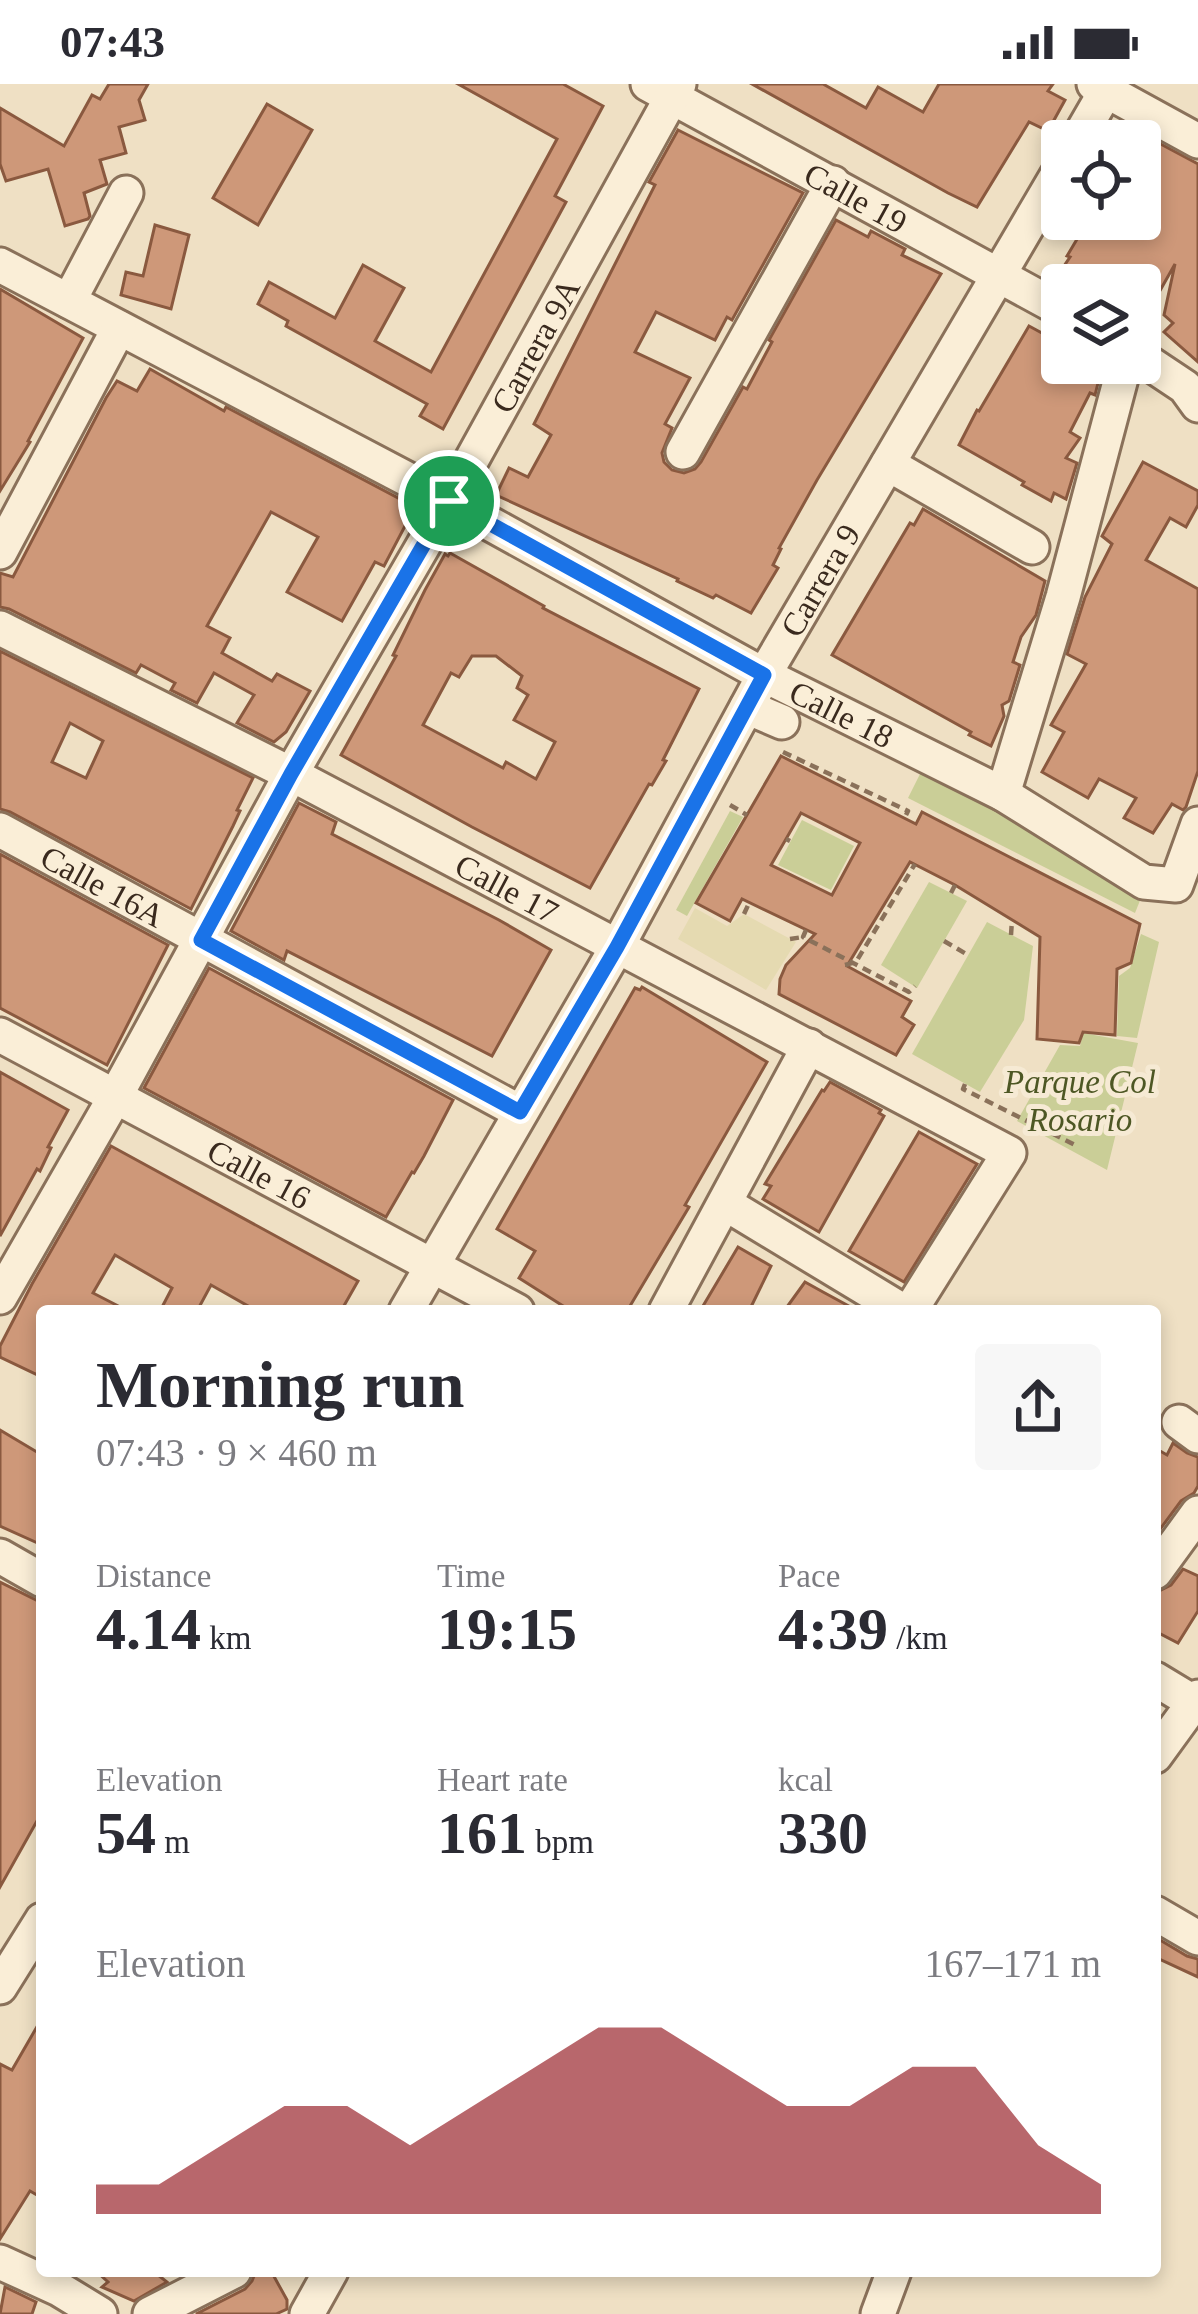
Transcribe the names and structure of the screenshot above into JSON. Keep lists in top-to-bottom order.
{
  "streets": {
    "street": [
      "Calle 19",
      "Carrera 9A",
      "Carrera 9",
      "Calle 18",
      "Calle 16A",
      "Calle 17",
      "Calle 16"
    ]
  },
  "crossings": [
    ["Calle 19", "Carrera 9A"],
    ["Calle 19", "Carrera 9"],
    ["Carrera 9A", "Calle 18"],
    ["Carrera 9A", "Calle 16A"],
    ["Carrera 9A", "Calle 17"],
    ["Carrera 9A", "Calle 16"],
    ["Carrera 9", "Calle 18"],
    ["Carrera 9", "Calle 16A"],
    ["Carrera 9", "Calle 17"],
    ["Carrera 9", "Calle 16"]
  ],
  "parks": ["Parque Col Rosario"],
  "page": {
    "status": "07:43",
    "heading": ["Morning run", "07:43 · 9 × 460 m"],
    "stats": [
      ["Distance", "4.14 km"],
      ["Time", "19:15"],
      ["Pace", "4:39 /km"],
      ["Elevation", "54 m"],
      ["Heart rate", "161 bpm"],
      ["kcal", "330"]
    ],
    "chart": ["Elevation", "167–171 m"]
  }
}
